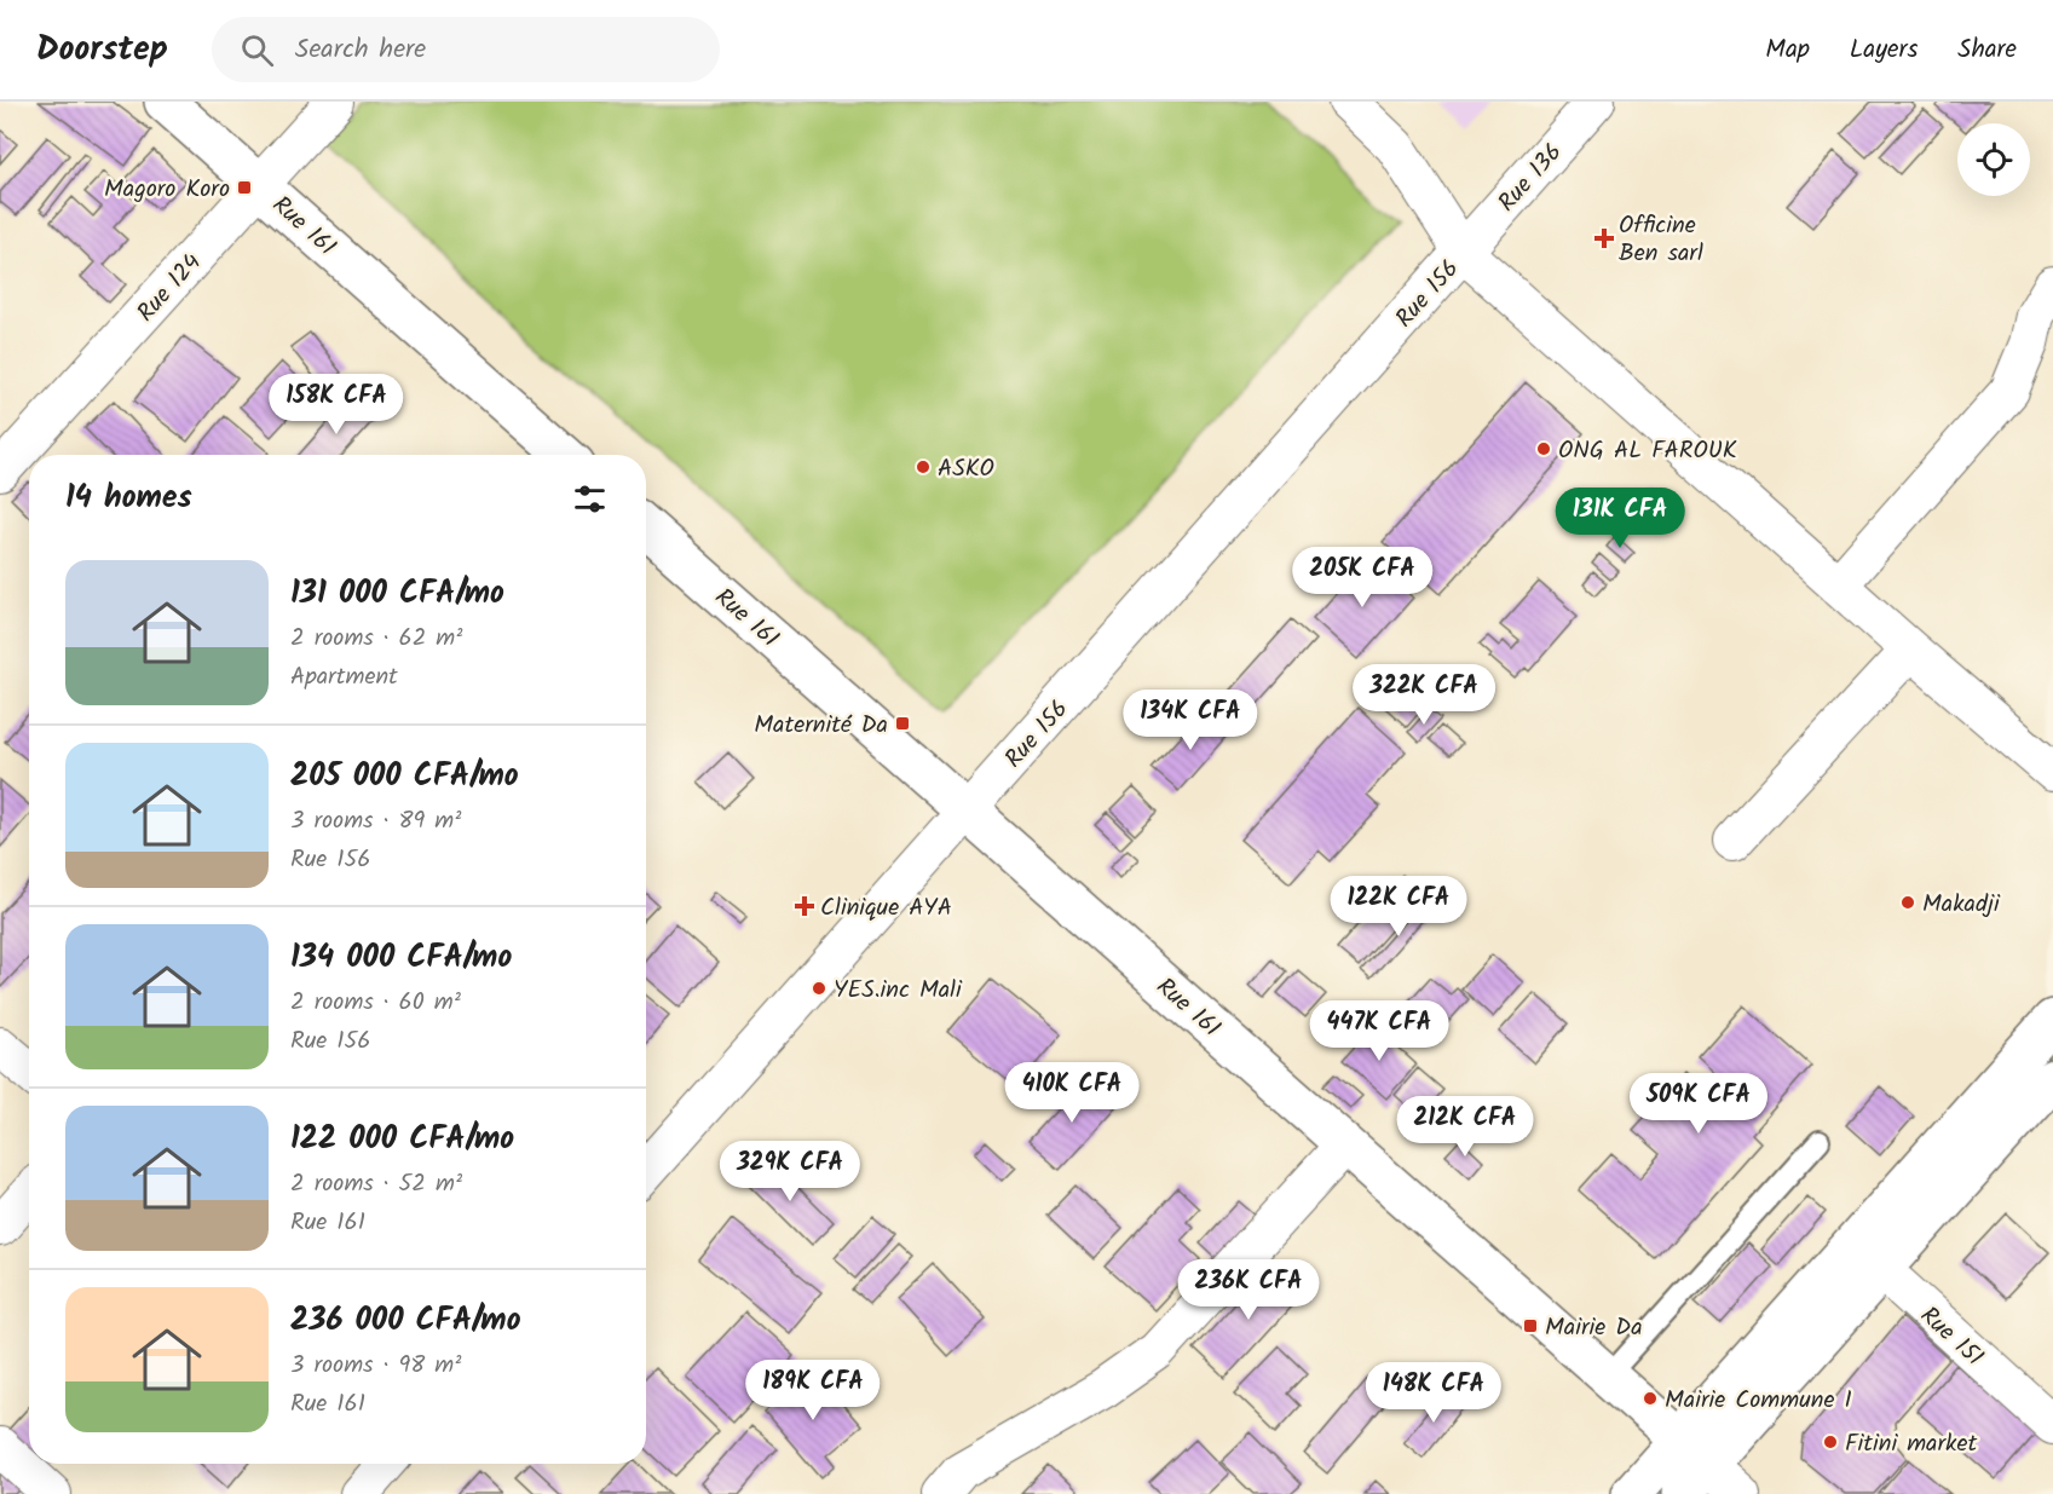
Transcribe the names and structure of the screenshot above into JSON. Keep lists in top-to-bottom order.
{
  "streets": {
    "street": [
      "Rue 136",
      "Rue 161",
      "Rue 124",
      "Rue 156",
      "Rue 151"
    ]
  },
  "crossings": [
    ["Rue 136", "Rue 156"],
    ["Rue 161", "Rue 124"],
    ["Rue 161", "Rue 156"]
  ],
  "places": {
    "transit": ["Magoro Koro", "Maternité Da", "Mairie Da"],
    "health": ["Officine Ben sarl", "Clinique AYA"],
    "other": [
      "ONG AL FAROUK",
      "ASKO",
      "Makadji",
      "YES.inc Mali",
      "Mairie Commune I",
      "Fitini market"
    ]
  },
  "page": {
    "header": "Doorstep",
    "search": "Search here",
    "nav": ["Map", "Layers", "Share"],
    "price": [
      "158K CFA",
      "131K CFA",
      "205K CFA",
      "322K CFA",
      "134K CFA",
      "122K CFA",
      "447K CFA",
      "410K CFA",
      "509K CFA",
      "212K CFA",
      "329K CFA",
      "236K CFA",
      "189K CFA",
      "148K CFA"
    ],
    "heading": "14 homes",
    "list": [
      {
        "name": "131 000 CFA/mo",
        "note": "2 rooms · 62 m² · Apartment"
      },
      {
        "name": "205 000 CFA/mo",
        "note": "3 rooms · 89 m² · Rue 156"
      },
      {
        "name": "134 000 CFA/mo",
        "note": "2 rooms · 60 m² · Rue 156"
      },
      {
        "name": "122 000 CFA/mo",
        "note": "2 rooms · 52 m² · Rue 161"
      },
      {
        "name": "236 000 CFA/mo",
        "note": "3 rooms · 98 m² · Rue 161"
      }
    ]
  }
}
